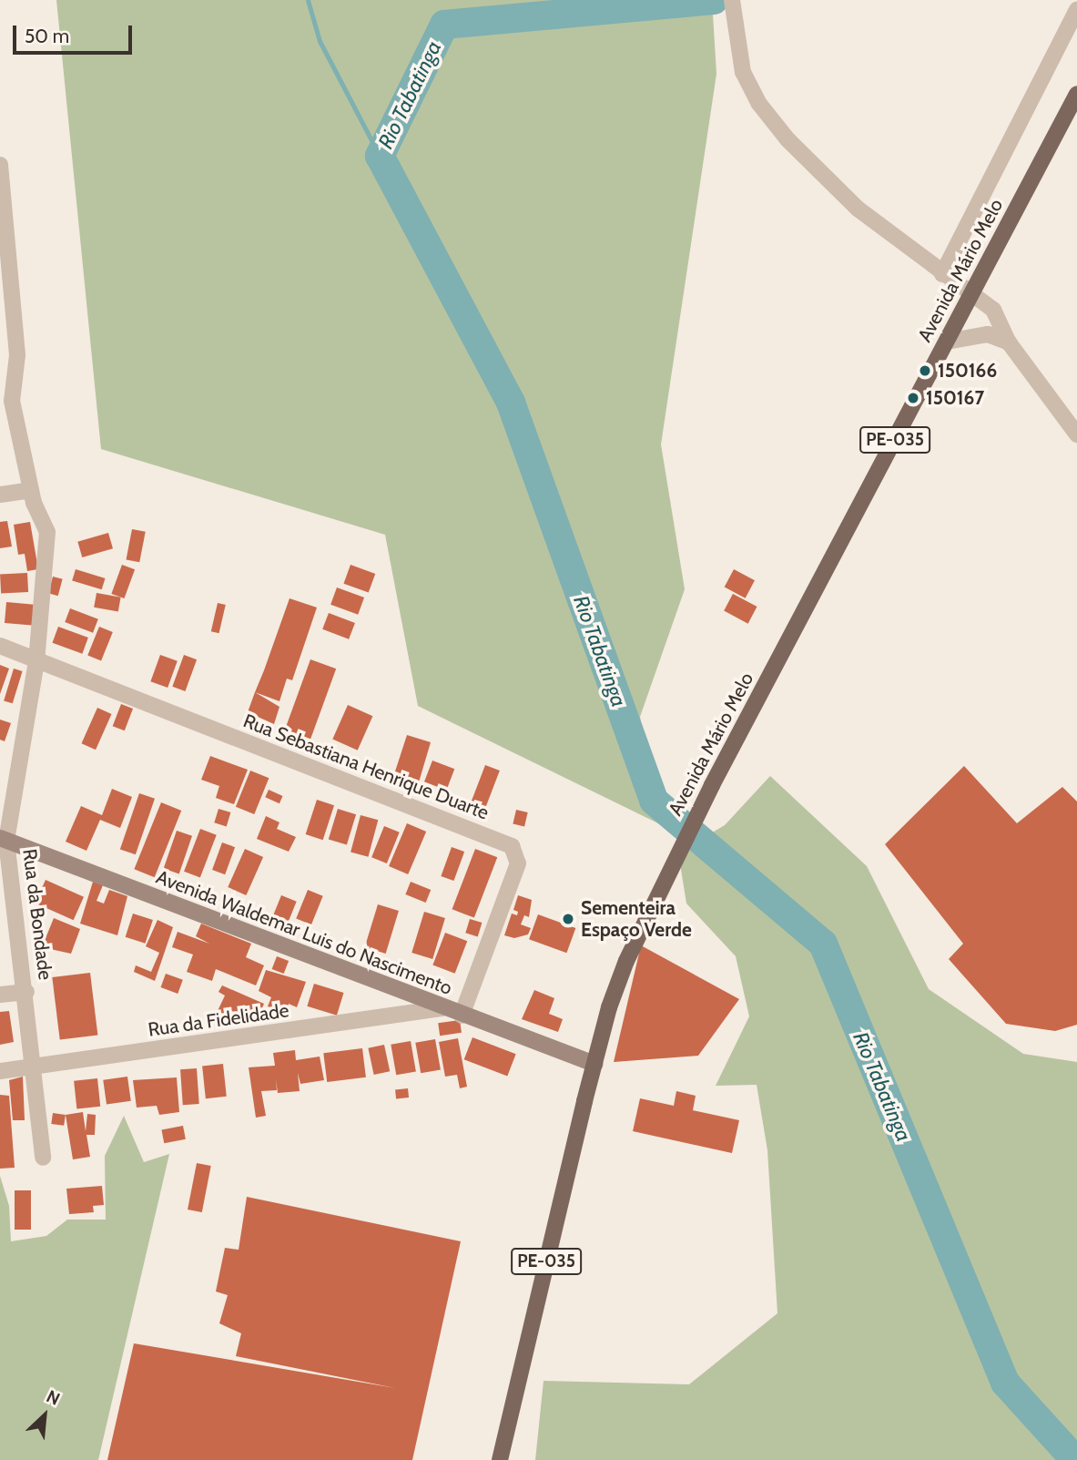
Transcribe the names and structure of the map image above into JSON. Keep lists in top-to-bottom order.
{
  "streets": {
    "main road": ["Avenida Mário Melo", "PE-035", "Avenida Waldemar Luis do Nascimento"],
    "street": ["Rua Sebastiana Henrique Duarte", "Rua da Bondade", "Rua da Fidelidade"]
  },
  "crossings": [
    ["Avenida Mário Melo", "Avenida Waldemar Luis do Nascimento"],
    ["Rua Sebastiana Henrique Duarte", "Rua da Bondade"],
    ["Rua Sebastiana Henrique Duarte", "Avenida Waldemar Luis do Nascimento"],
    ["Rua da Bondade", "Avenida Waldemar Luis do Nascimento"],
    ["Rua da Bondade", "Rua da Fidelidade"],
    ["Avenida Waldemar Luis do Nascimento", "Rua da Fidelidade"]
  ],
  "water": ["Rio Tabatinga"],
  "places": ["150166", "150167", "Sementeira Espaço Verde"],
  "scale_bar": "50 m",
  "north": "top right"
}
